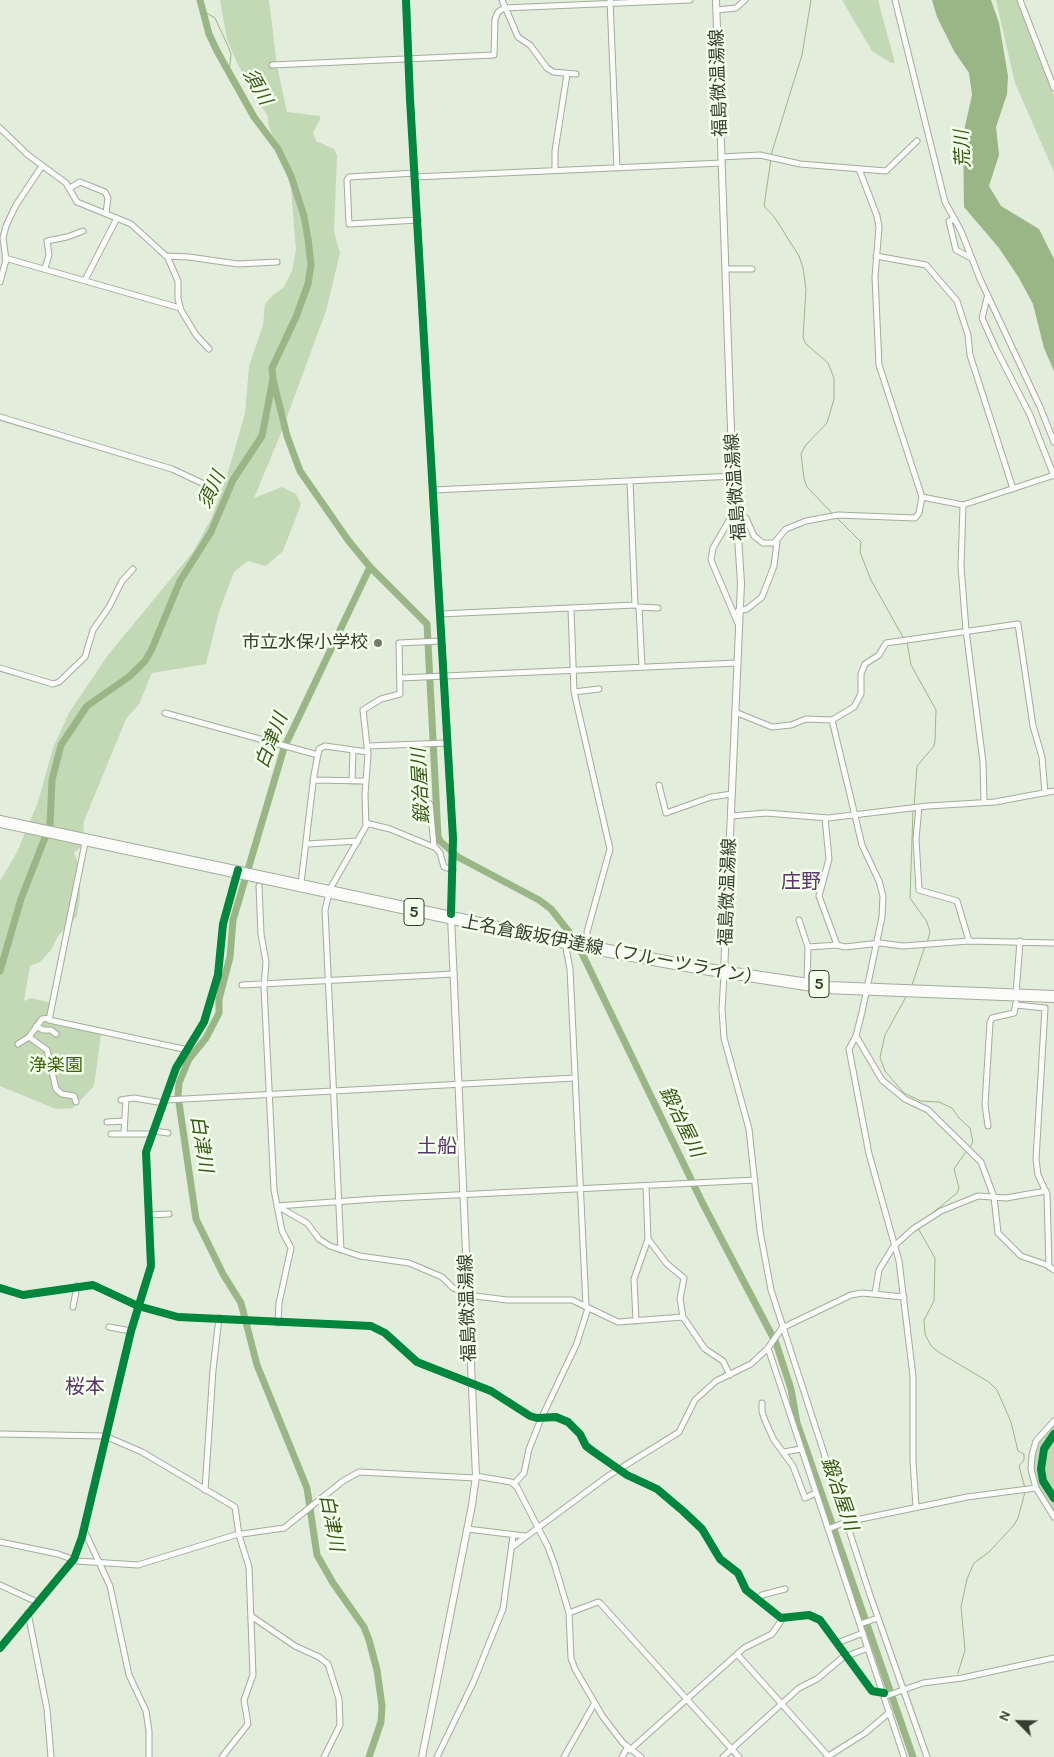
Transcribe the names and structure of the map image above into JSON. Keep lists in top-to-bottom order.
{
  "streets": {
    "main road": ["福島微温湯線", "5", "上名倉飯坂伊達線（フルーツライン）"]
  },
  "crossings": [
    ["福島微温湯線", "上名倉飯坂伊達線（フルーツライン）"]
  ],
  "districts": ["庄野", "土船", "桜本"],
  "water": [
    "須川",
    "荒川",
    "白津川",
    "鍛冶屋川"
  ],
  "parks": ["浄楽園"],
  "places": ["市立水保小学校"],
  "north": "top left"
}
